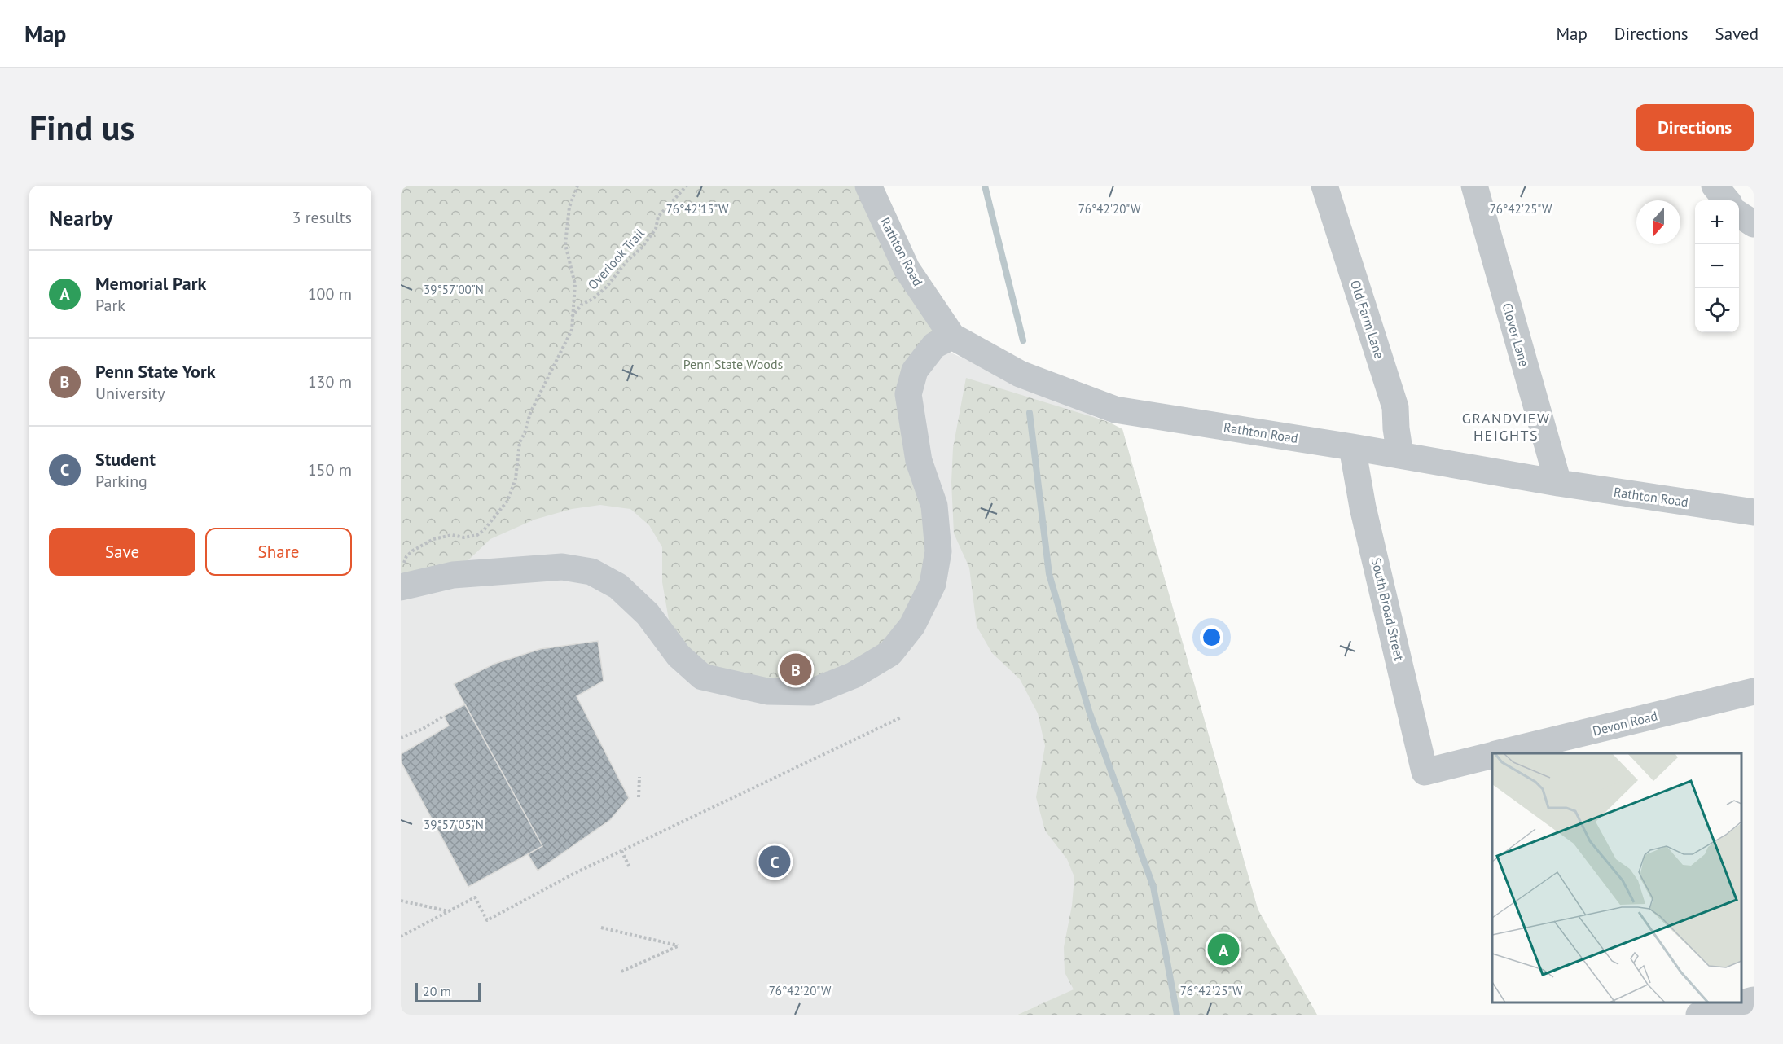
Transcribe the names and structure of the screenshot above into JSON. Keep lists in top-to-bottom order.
{
  "streets": {
    "street": [
      "Rathton Road",
      "Old Farm Lane",
      "Clover Lane",
      "South Broad Street",
      "Devon Road"
    ],
    "path": ["Overlook Trail"]
  },
  "crossings": [
    ["Rathton Road", "Old Farm Lane"],
    ["Rathton Road", "Clover Lane"],
    ["Rathton Road", "South Broad Street"],
    ["South Broad Street", "Devon Road"]
  ],
  "districts": ["GRANDVIEW HEIGHTS"],
  "parks": ["Penn State Woods"],
  "scale_bar": "20 m",
  "north": "bottom",
  "page": {
    "header": "Map",
    "nav": ["Map", "Directions", "Saved"],
    "buttons": [
      "Directions",
      ["Save", "Share"]
    ],
    "title": "Find us",
    "heading": ["Nearby", "3 results"],
    "map_buttons": ["+", "−"],
    "list": [
      {
        "mark": "A",
        "name": "Memorial Park",
        "note": "Park",
        "value": "100 m"
      },
      {
        "mark": "B",
        "name": "Penn State York",
        "note": "University",
        "value": "130 m"
      },
      {
        "mark": "C",
        "name": "Student",
        "note": "Parking",
        "value": "150 m"
      }
    ],
    "pins": ["B", "C", "A"],
    "scale": "20 m"
  },
  "coordinates": [
    "76°42'15\"W",
    "76°42'25\"W",
    "76°42'20\"W",
    "39°57'00\"N",
    "39°57'05\"N"
  ]
}
